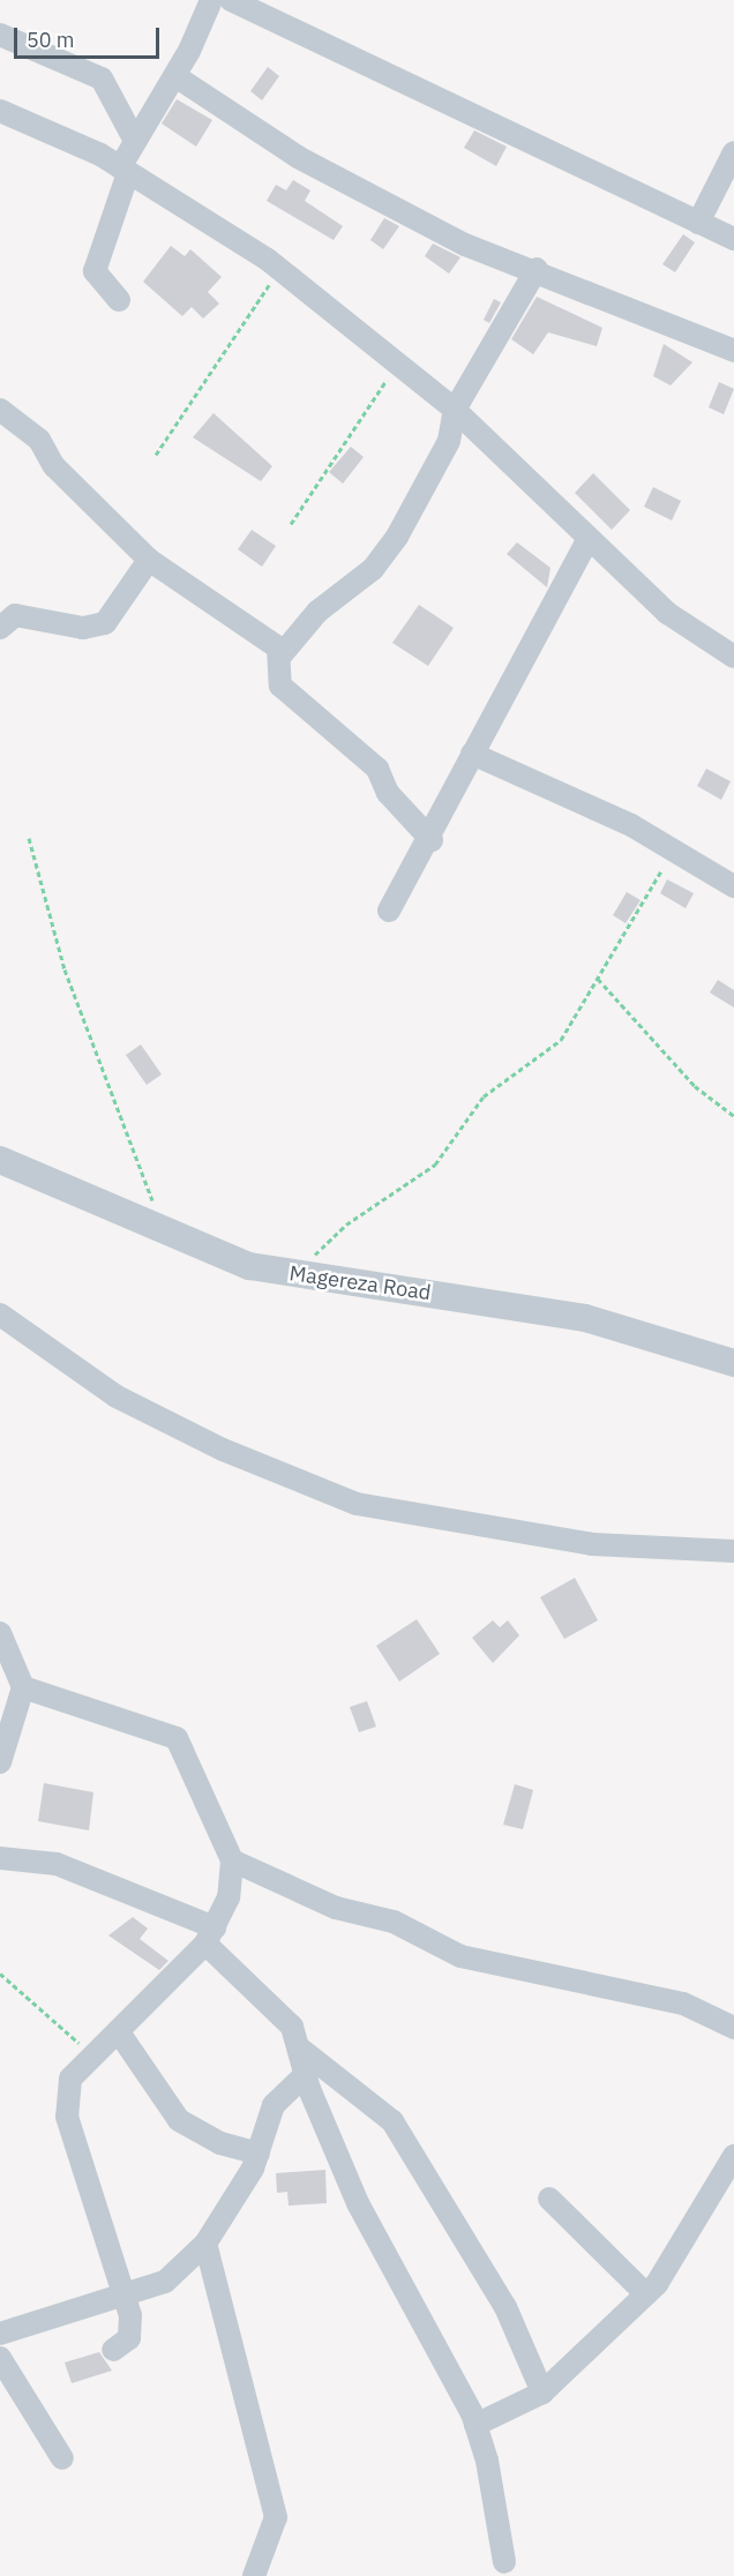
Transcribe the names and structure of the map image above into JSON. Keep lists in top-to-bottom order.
{
  "streets": {
    "street": ["Magereza Road"]
  },
  "scale_bar": "50 m"
}
